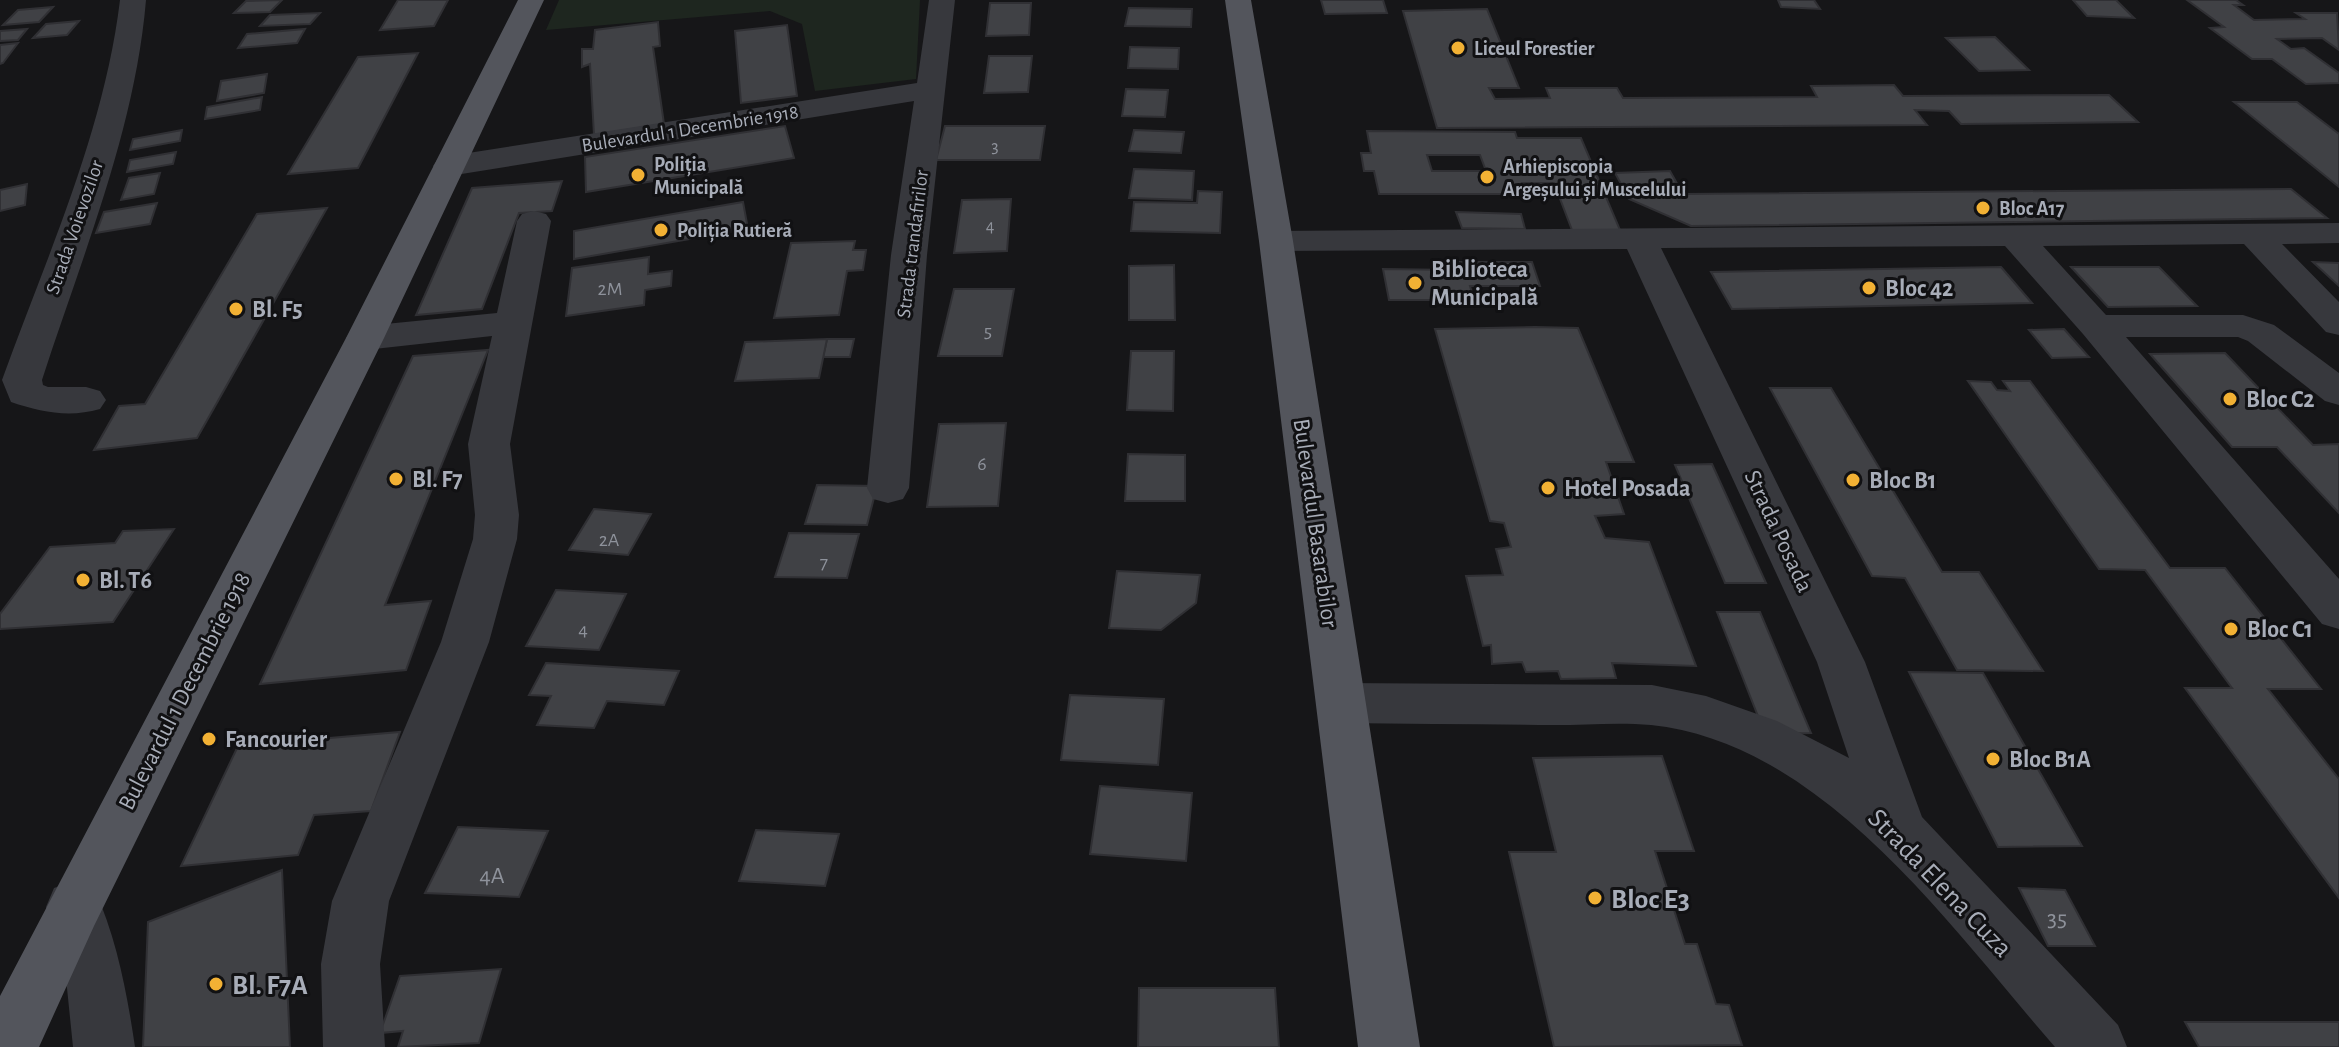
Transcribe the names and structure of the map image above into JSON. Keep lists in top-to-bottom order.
{
  "streets": {
    "main road": ["Bulevardul 1 Decembrie 1918", "Bulevardul Basarabilor"],
    "street": [
      "Strada Voievozilor",
      "Strada trandafirilor",
      "Strada Posada",
      "Strada Elena Cuza"
    ]
  },
  "crossings": [
    ["Bulevardul 1 Decembrie 1918", "Strada trandafirilor"],
    ["Bulevardul Basarabilor", "Strada Elena Cuza"],
    ["Strada Posada", "Strada Elena Cuza"]
  ],
  "places": [
    "Liceul Forestier",
    "Poliția Municipală",
    "Arhiepiscopia Argeșului și Muscelului",
    "Bloc A17",
    "Poliția Rutieră",
    "Biblioteca Municipală",
    "Bloc 42",
    "Bl. F5",
    "Bloc C2",
    "Bl. F7",
    "Bloc B1",
    "Hotel Posada",
    "Bl. T6",
    "Bloc C1",
    "Fancourier",
    "Bloc B1A",
    "Bloc E3",
    "Bl. F7A"
  ],
  "house_numbers": [
    "3",
    "4",
    "2M",
    "5",
    "6",
    "2A",
    "7",
    "4",
    "4A",
    "35"
  ]
}
